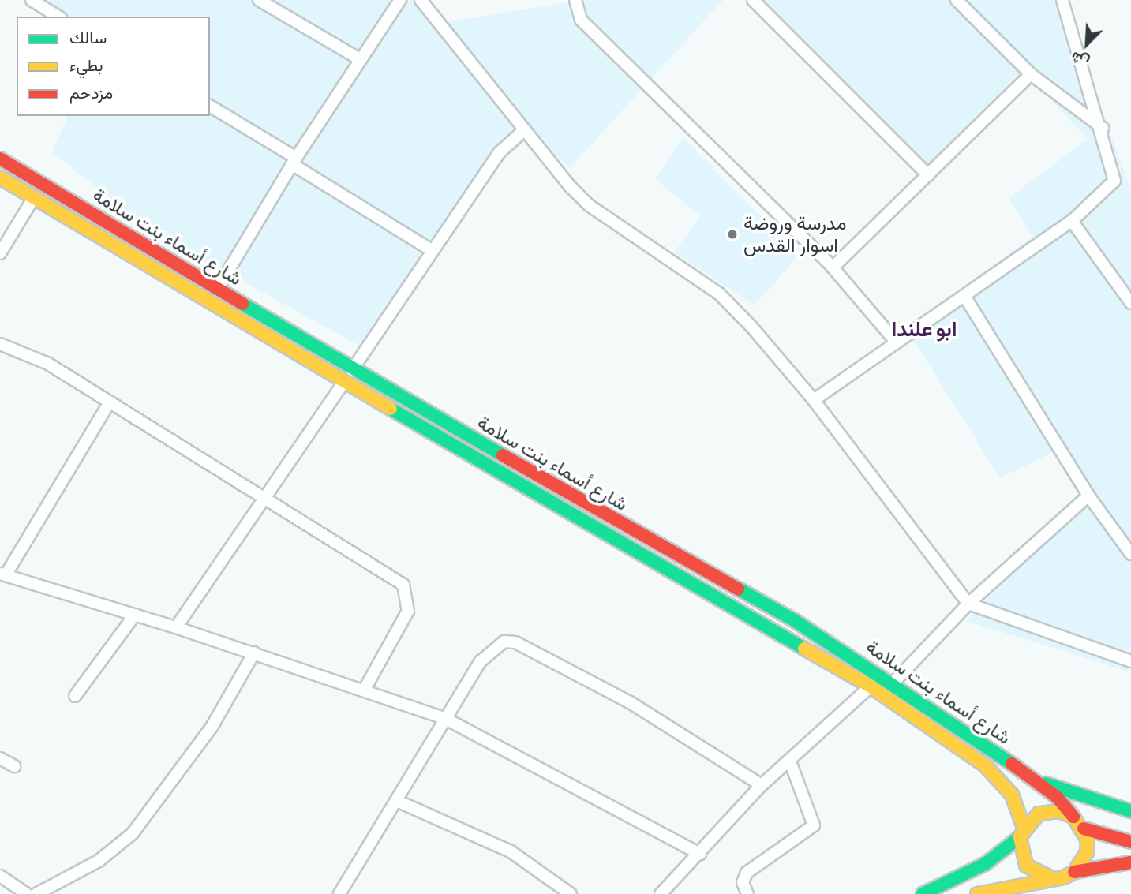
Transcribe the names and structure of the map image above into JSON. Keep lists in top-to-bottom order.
{
  "streets": {
    "main road": ["شارع أسماء بنت سلامة"]
  },
  "districts": ["ابو علندا"],
  "places": ["مدرسة وروضة اسوار القدس"],
  "legend": ["سالك", "بطيء", "مزدحم"],
  "north": "bottom left"
}
